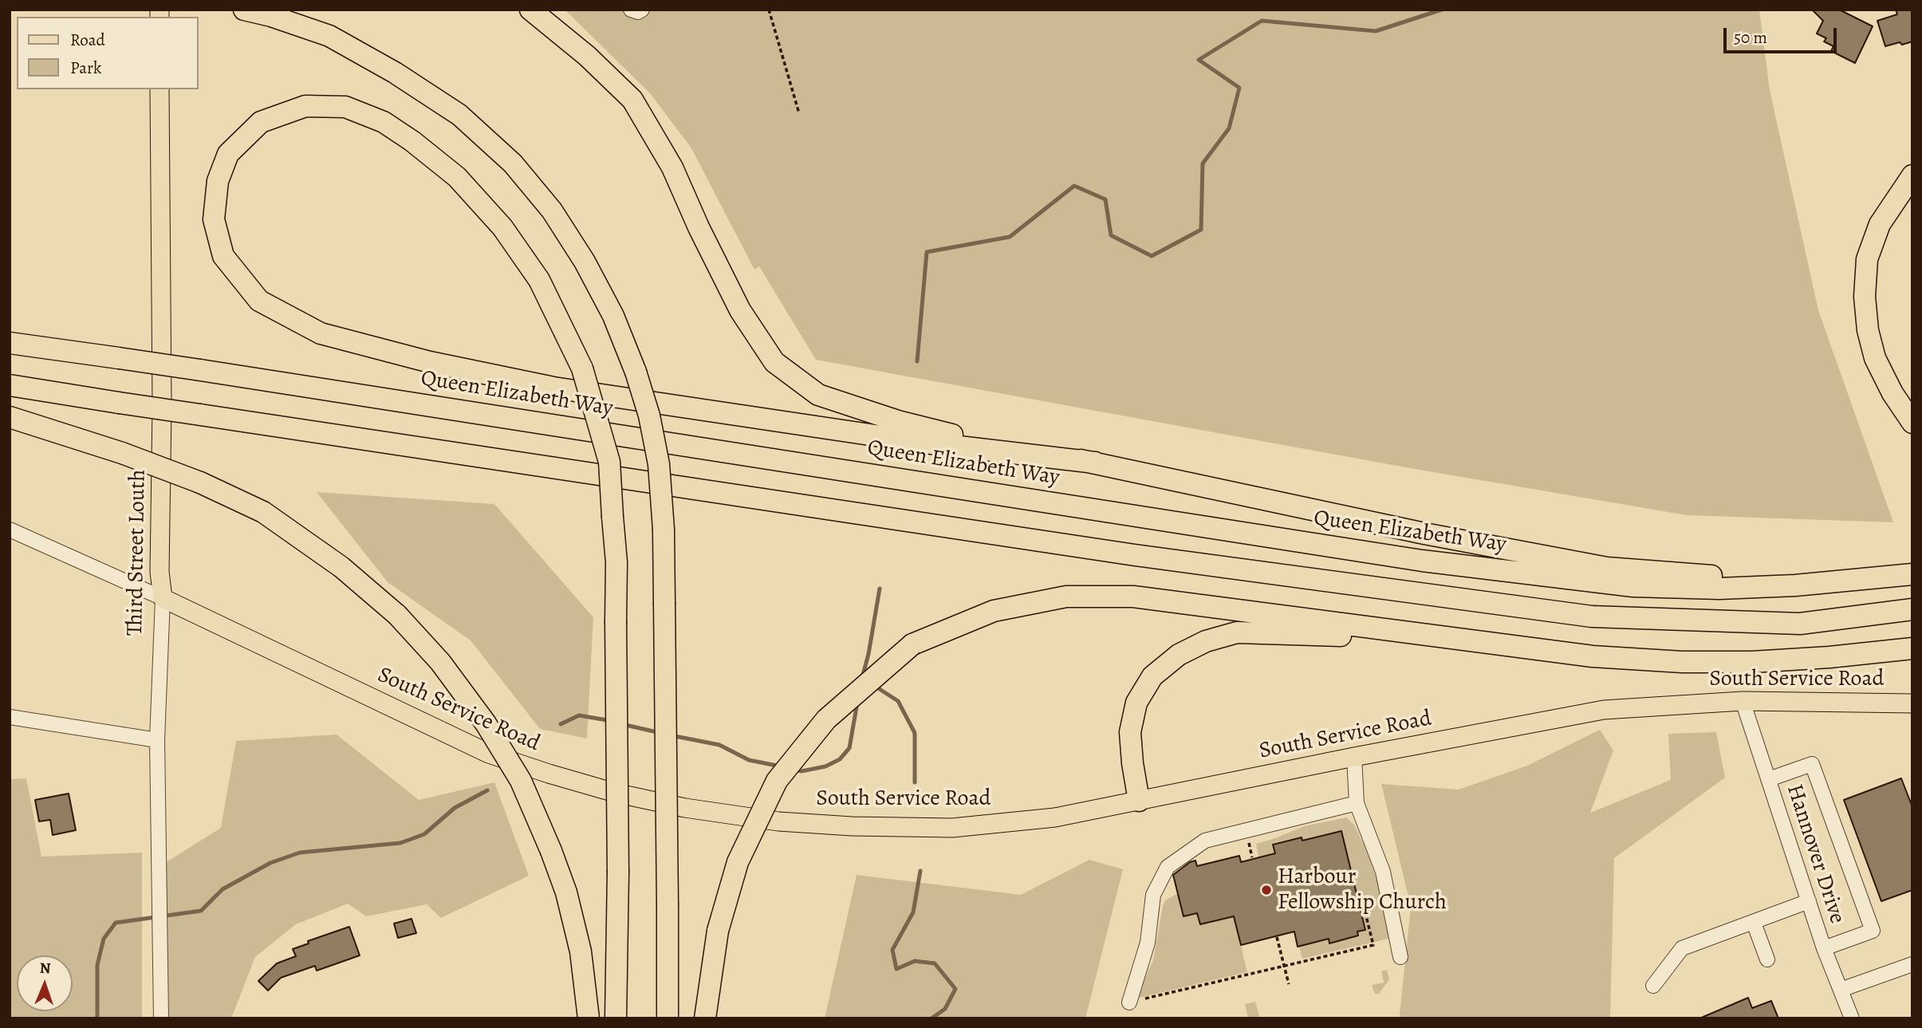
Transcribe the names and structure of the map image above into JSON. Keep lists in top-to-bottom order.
{
  "streets": {
    "highway": ["Queen Elizabeth Way"],
    "main road": ["Third Street Louth", "South Service Road"],
    "street": ["Hannover Drive"]
  },
  "crossings": [
    ["Third Street Louth", "South Service Road"],
    ["South Service Road", "Hannover Drive"]
  ],
  "places": ["Harbour Fellowship Church"],
  "legend": ["Road", "Park"],
  "scale_bar": "50 m",
  "north": "top"
}
